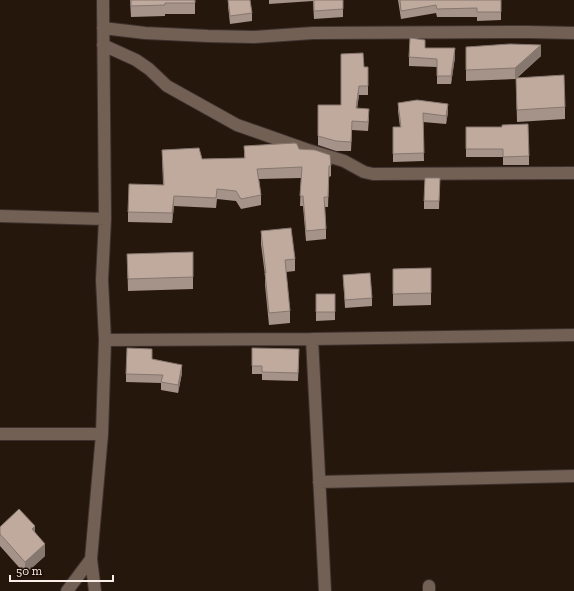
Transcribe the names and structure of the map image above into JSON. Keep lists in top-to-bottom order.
{
  "scale_bar": "50 m"
}
